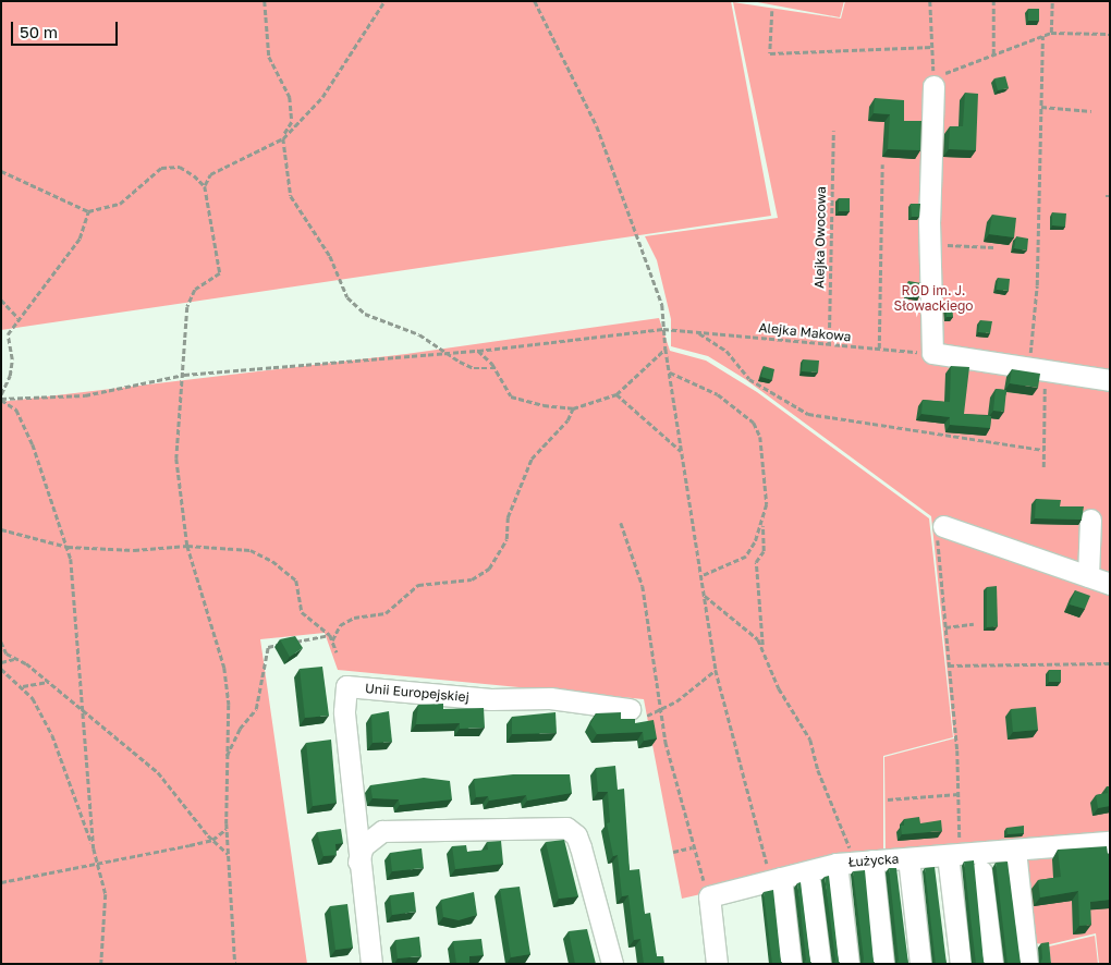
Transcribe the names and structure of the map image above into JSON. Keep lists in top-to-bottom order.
{
  "streets": {
    "street": ["Unii Europejskiej", "Łużycka"],
    "path": ["Alejka Owocowa", "Alejka Makowa"]
  },
  "crossings": [
    ["Alejka Owocowa", "Alejka Makowa"]
  ],
  "parks": ["ROD im. J. Słowackiego"],
  "scale_bar": "50 m"
}
